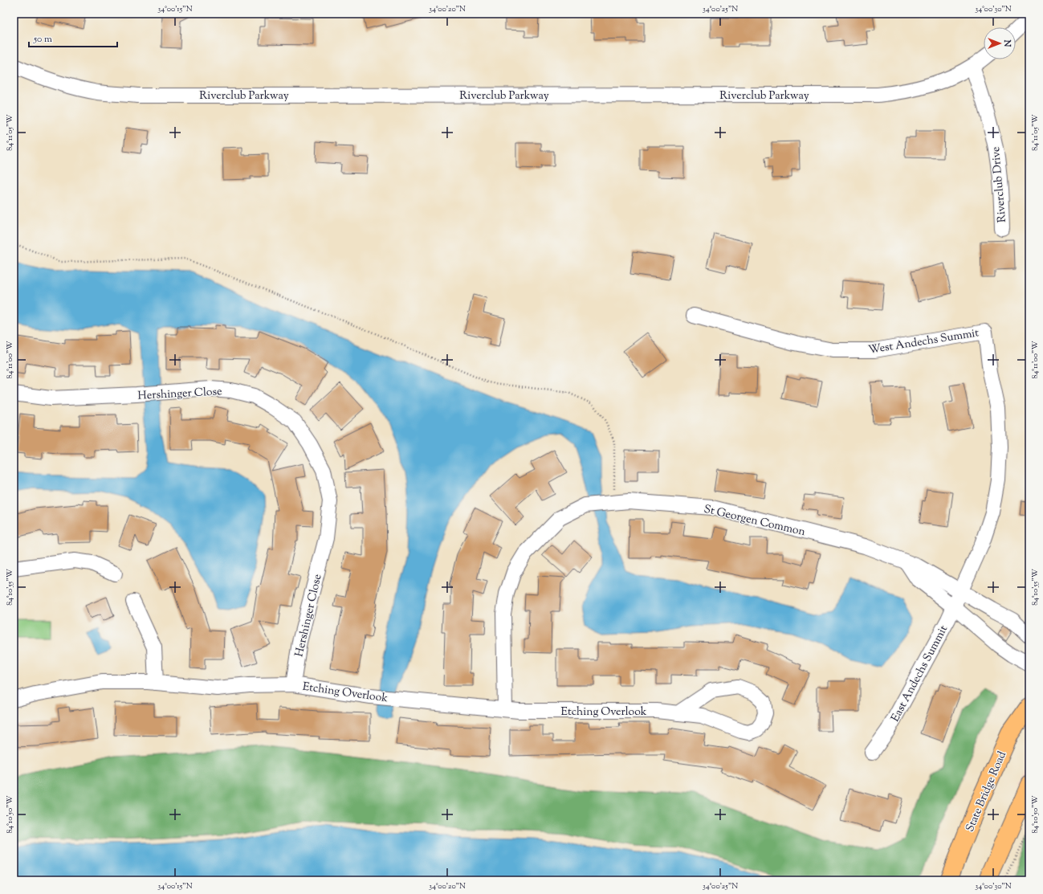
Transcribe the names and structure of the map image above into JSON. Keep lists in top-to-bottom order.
{
  "streets": {
    "highway": ["State Bridge Road"],
    "street": [
      "Riverclub Parkway",
      "Riverclub Drive",
      "West Andechs Summit",
      "Hershinger Close",
      "St Georgen Common",
      "East Andechs Summit",
      "Etching Overlook"
    ]
  },
  "crossings": [
    ["Riverclub Parkway", "Riverclub Drive"],
    ["West Andechs Summit", "St Georgen Common"],
    ["West Andechs Summit", "East Andechs Summit"],
    ["Hershinger Close", "Etching Overlook"],
    ["St Georgen Common", "East Andechs Summit"],
    ["St Georgen Common", "Etching Overlook"]
  ],
  "scale_bar": "50 m",
  "north": "right",
  "coordinates": [
    "34°00'15\"N",
    "34°00'20\"N",
    "34°00'25\"N",
    "34°00'30\"N",
    "84°11'05\"W",
    "84°11'00\"W",
    "84°10'55\"W",
    "84°10'50\"W"
  ]
}
